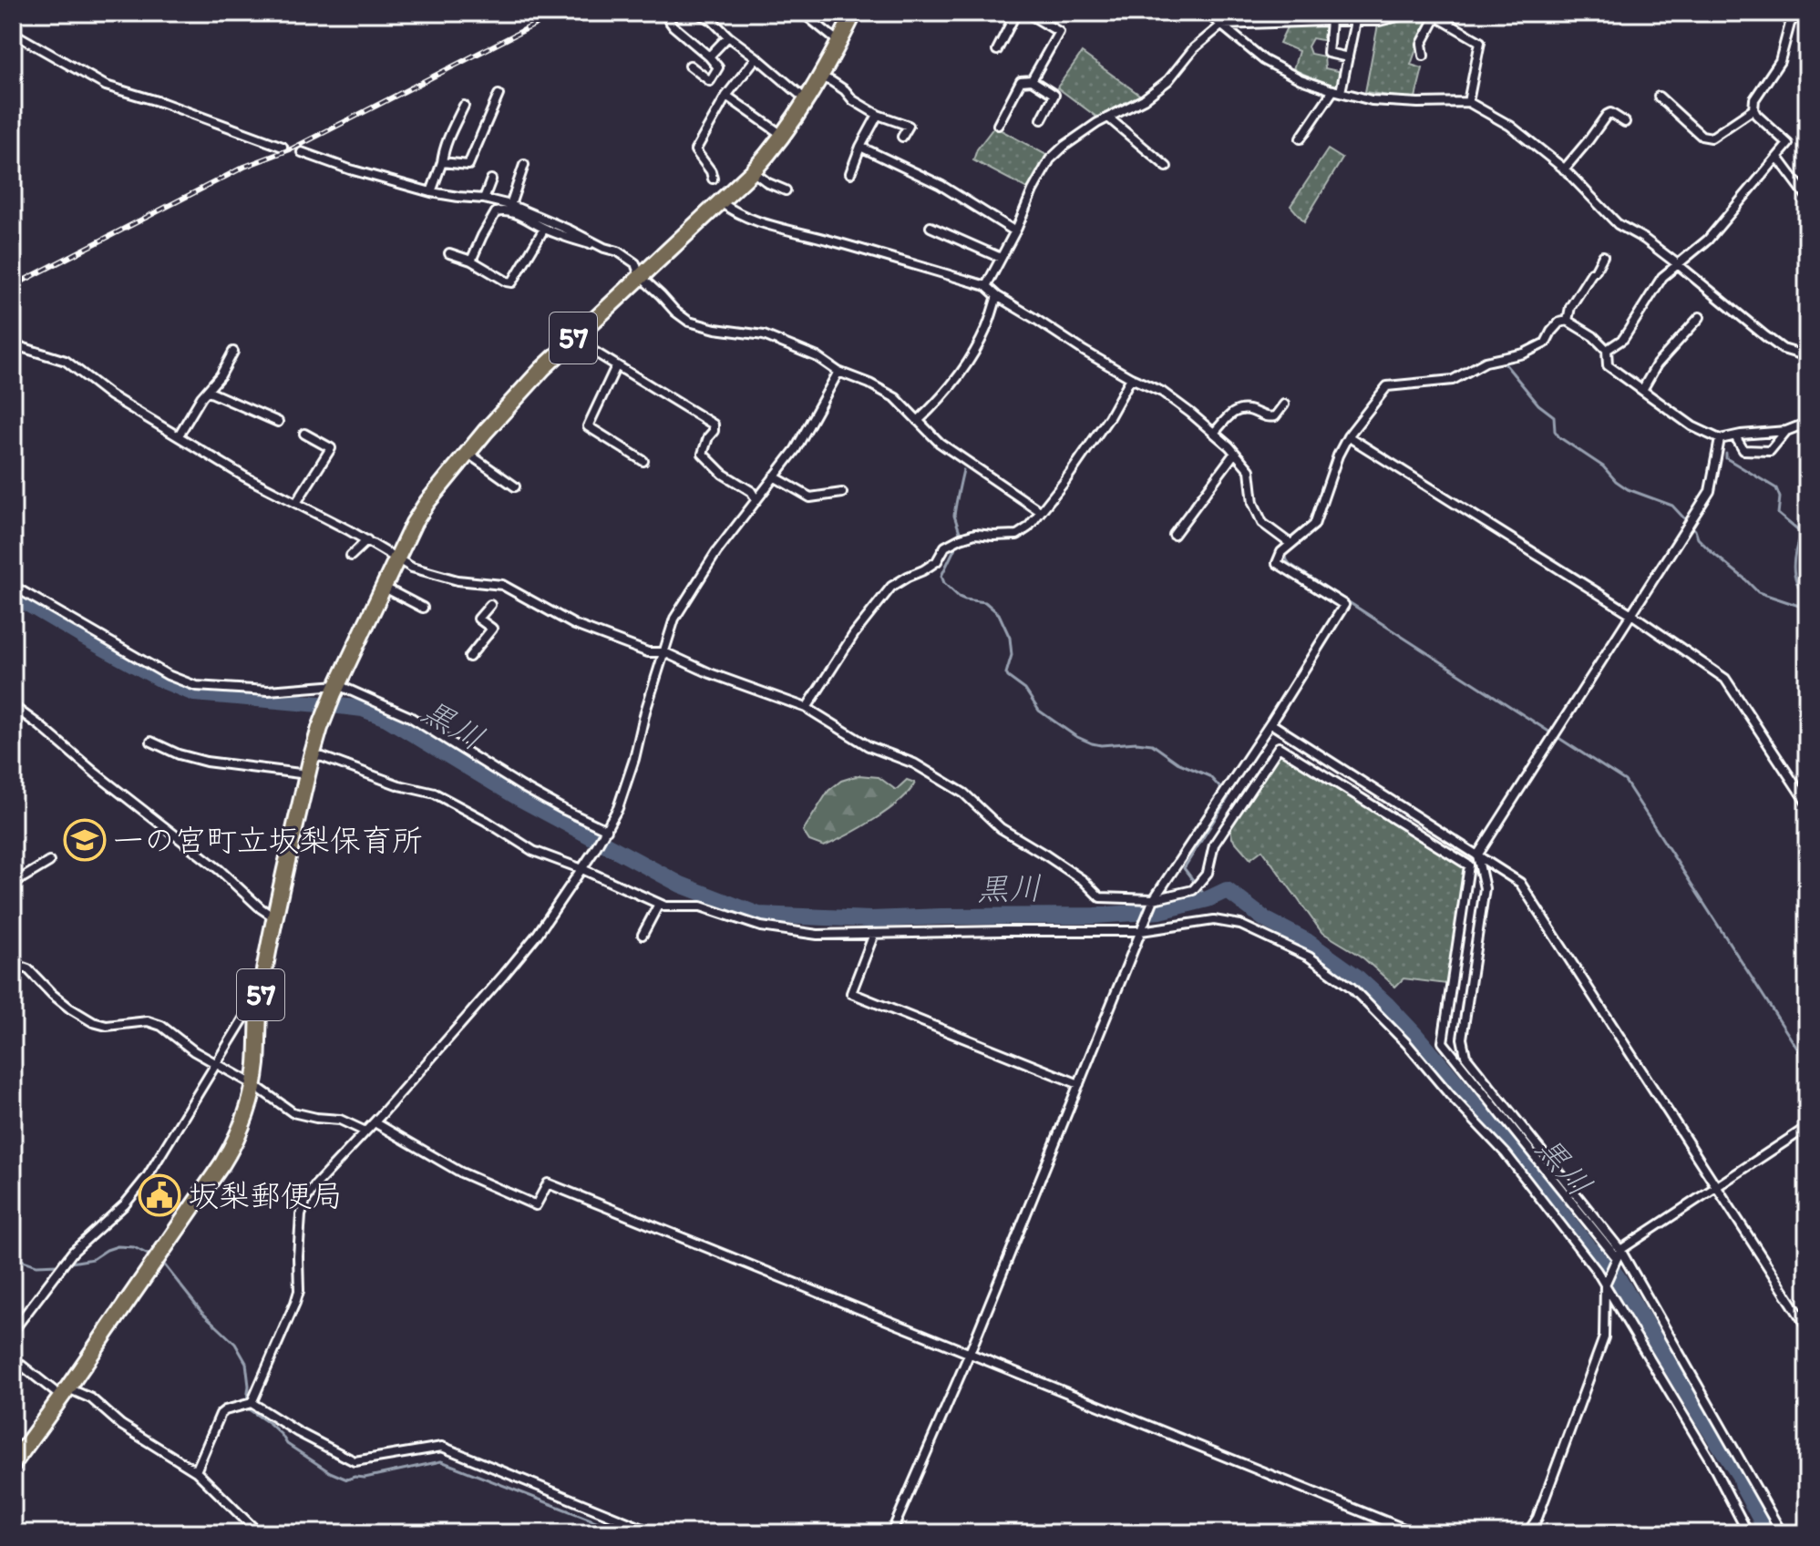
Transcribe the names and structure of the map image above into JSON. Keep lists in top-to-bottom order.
{
  "streets": {
    "highway": ["57"]
  },
  "water": ["黒川"],
  "places": {
    "school or university": ["一の宮町立坂梨保育所"],
    "public building": ["坂梨郵便局"]
  }
}
